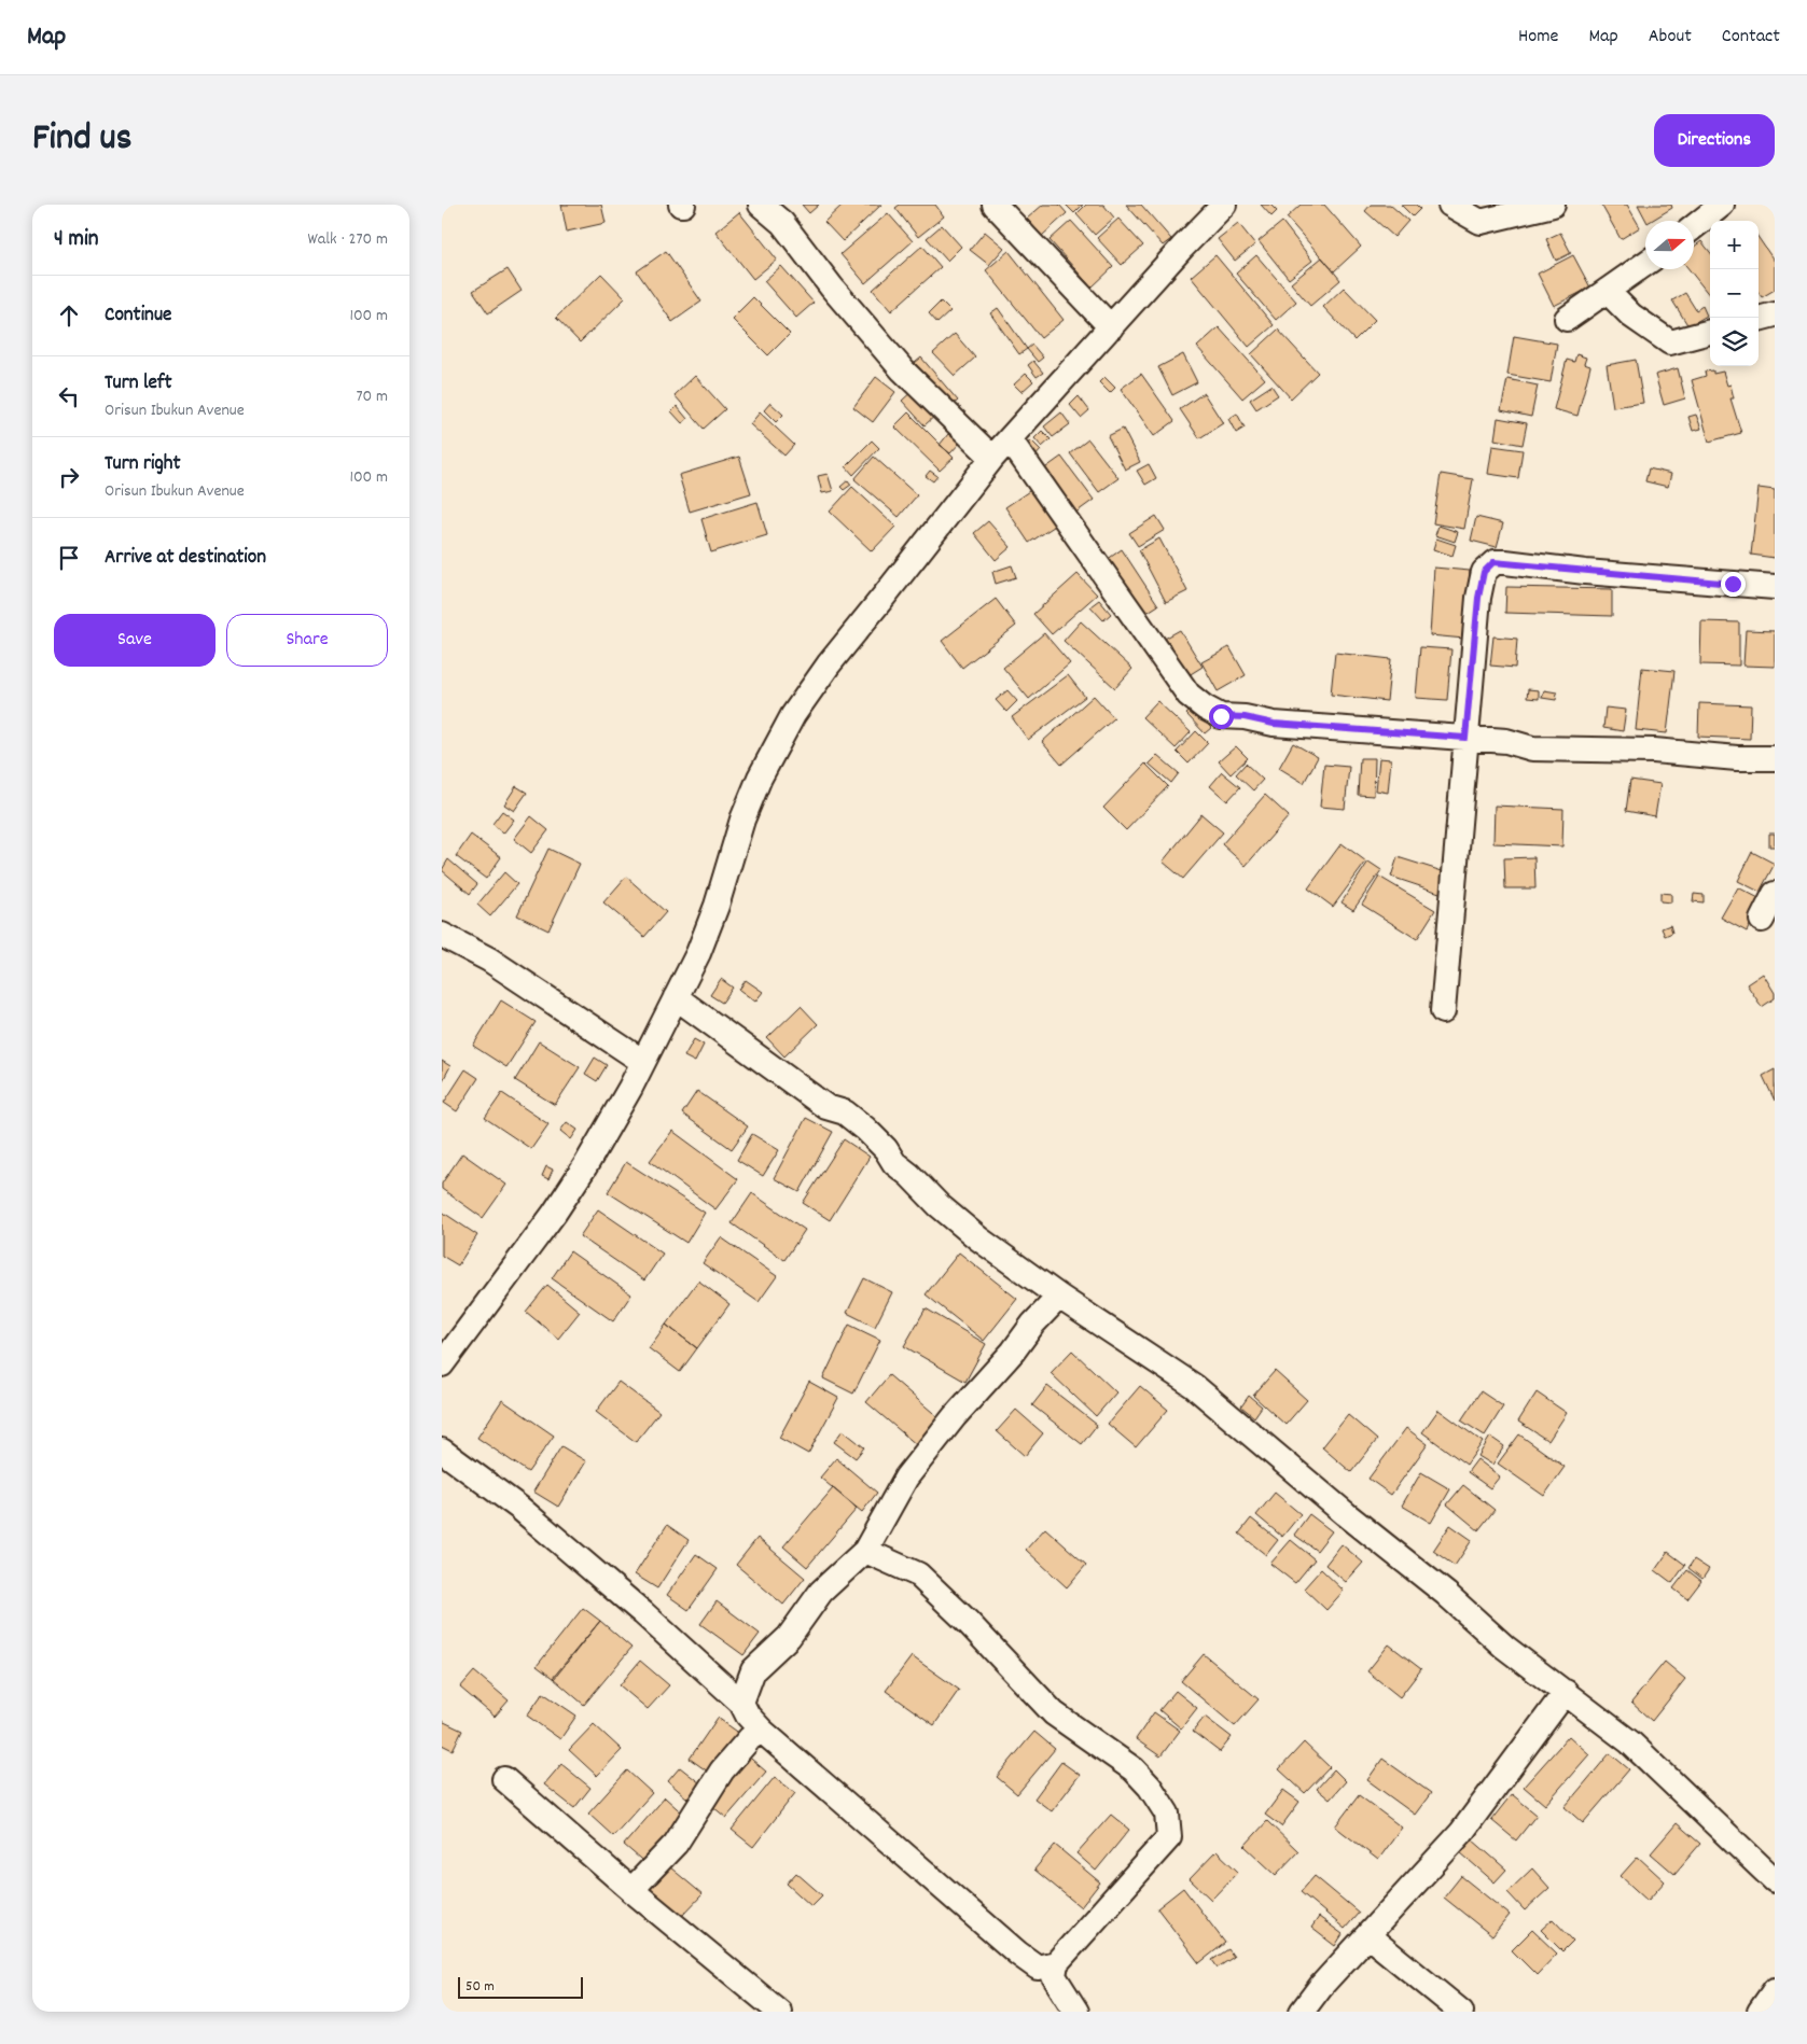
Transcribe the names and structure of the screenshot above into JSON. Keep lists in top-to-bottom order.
{
  "scale_bar": "50 m",
  "north": "right",
  "page": {
    "header": "Map",
    "nav": [
      "Home",
      "Map",
      "About",
      "Contact"
    ],
    "title": "Find us",
    "buttons": [
      "Directions",
      ["Save", "Share"]
    ],
    "heading": ["4 min", "Walk · 270 m"],
    "map_buttons": ["+", "−"],
    "list": [
      ["Continue", "100 m"],
      ["Turn left", "Orisun Ibukun Avenue", "70 m"],
      ["Turn right", "Orisun Ibukun Avenue", "100 m"],
      "Arrive at destination"
    ],
    "scale": "50 m"
  }
}
